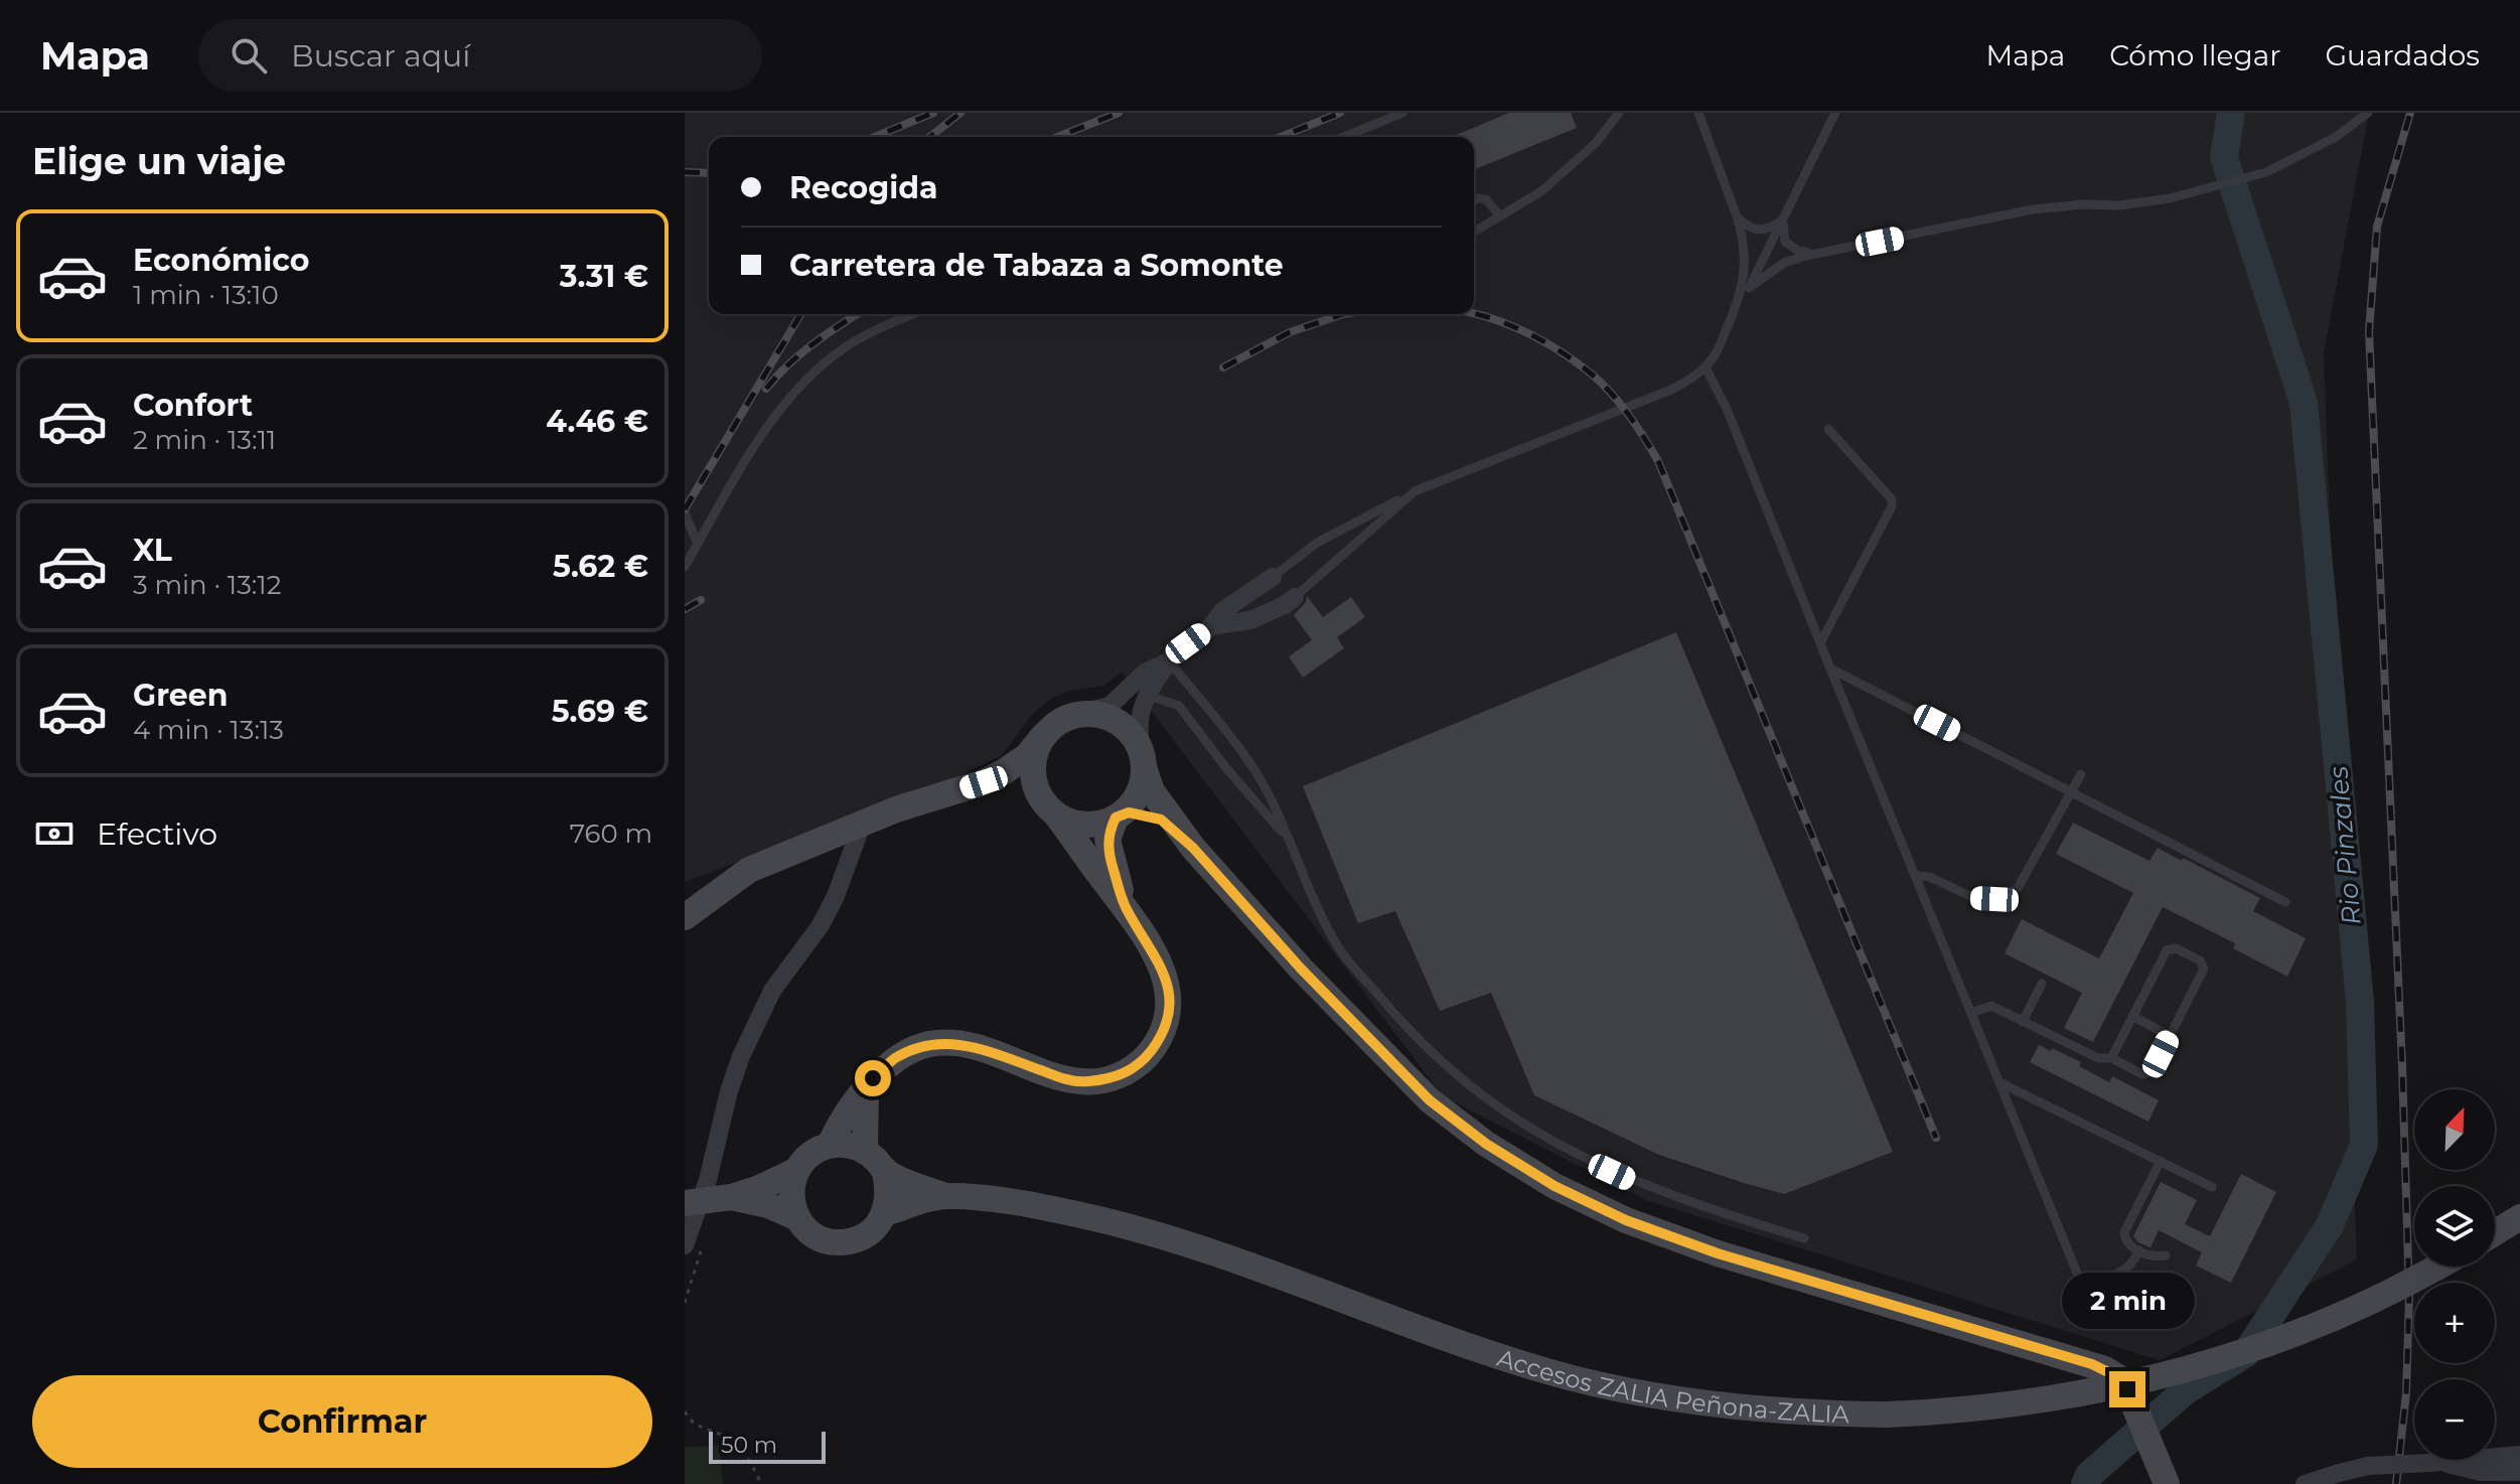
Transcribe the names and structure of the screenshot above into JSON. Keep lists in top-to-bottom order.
{
  "streets": {
    "street": ["Accesos ZALIA Peñona-ZALIA"]
  },
  "water": ["Rio Pinzales"],
  "scale_bar": "50 m",
  "north": "top right",
  "page": {
    "header": "Mapa",
    "search": "Buscar aquí",
    "nav": ["Mapa", "Cómo llegar", "Guardados"],
    "heading": "Elige un viaje",
    "banner": ["Recogida", "Carretera de Tabaza a Somonte"],
    "list": [
      {
        "name": "Económico",
        "note": "1 min · 13:10",
        "value": "3.31 €"
      },
      {
        "name": "Confort",
        "note": "2 min · 13:11",
        "value": "4.46 €"
      },
      {
        "name": "XL",
        "note": "3 min · 13:12",
        "value": "5.62 €"
      },
      {
        "name": "Green",
        "note": "4 min · 13:13",
        "value": "5.69 €"
      }
    ],
    "pay": ["Efectivo", "760 m"],
    "map_buttons": ["+", "−"],
    "bubble": "2 min",
    "buttons": "Confirmar",
    "scale": "50 m"
  }
}
